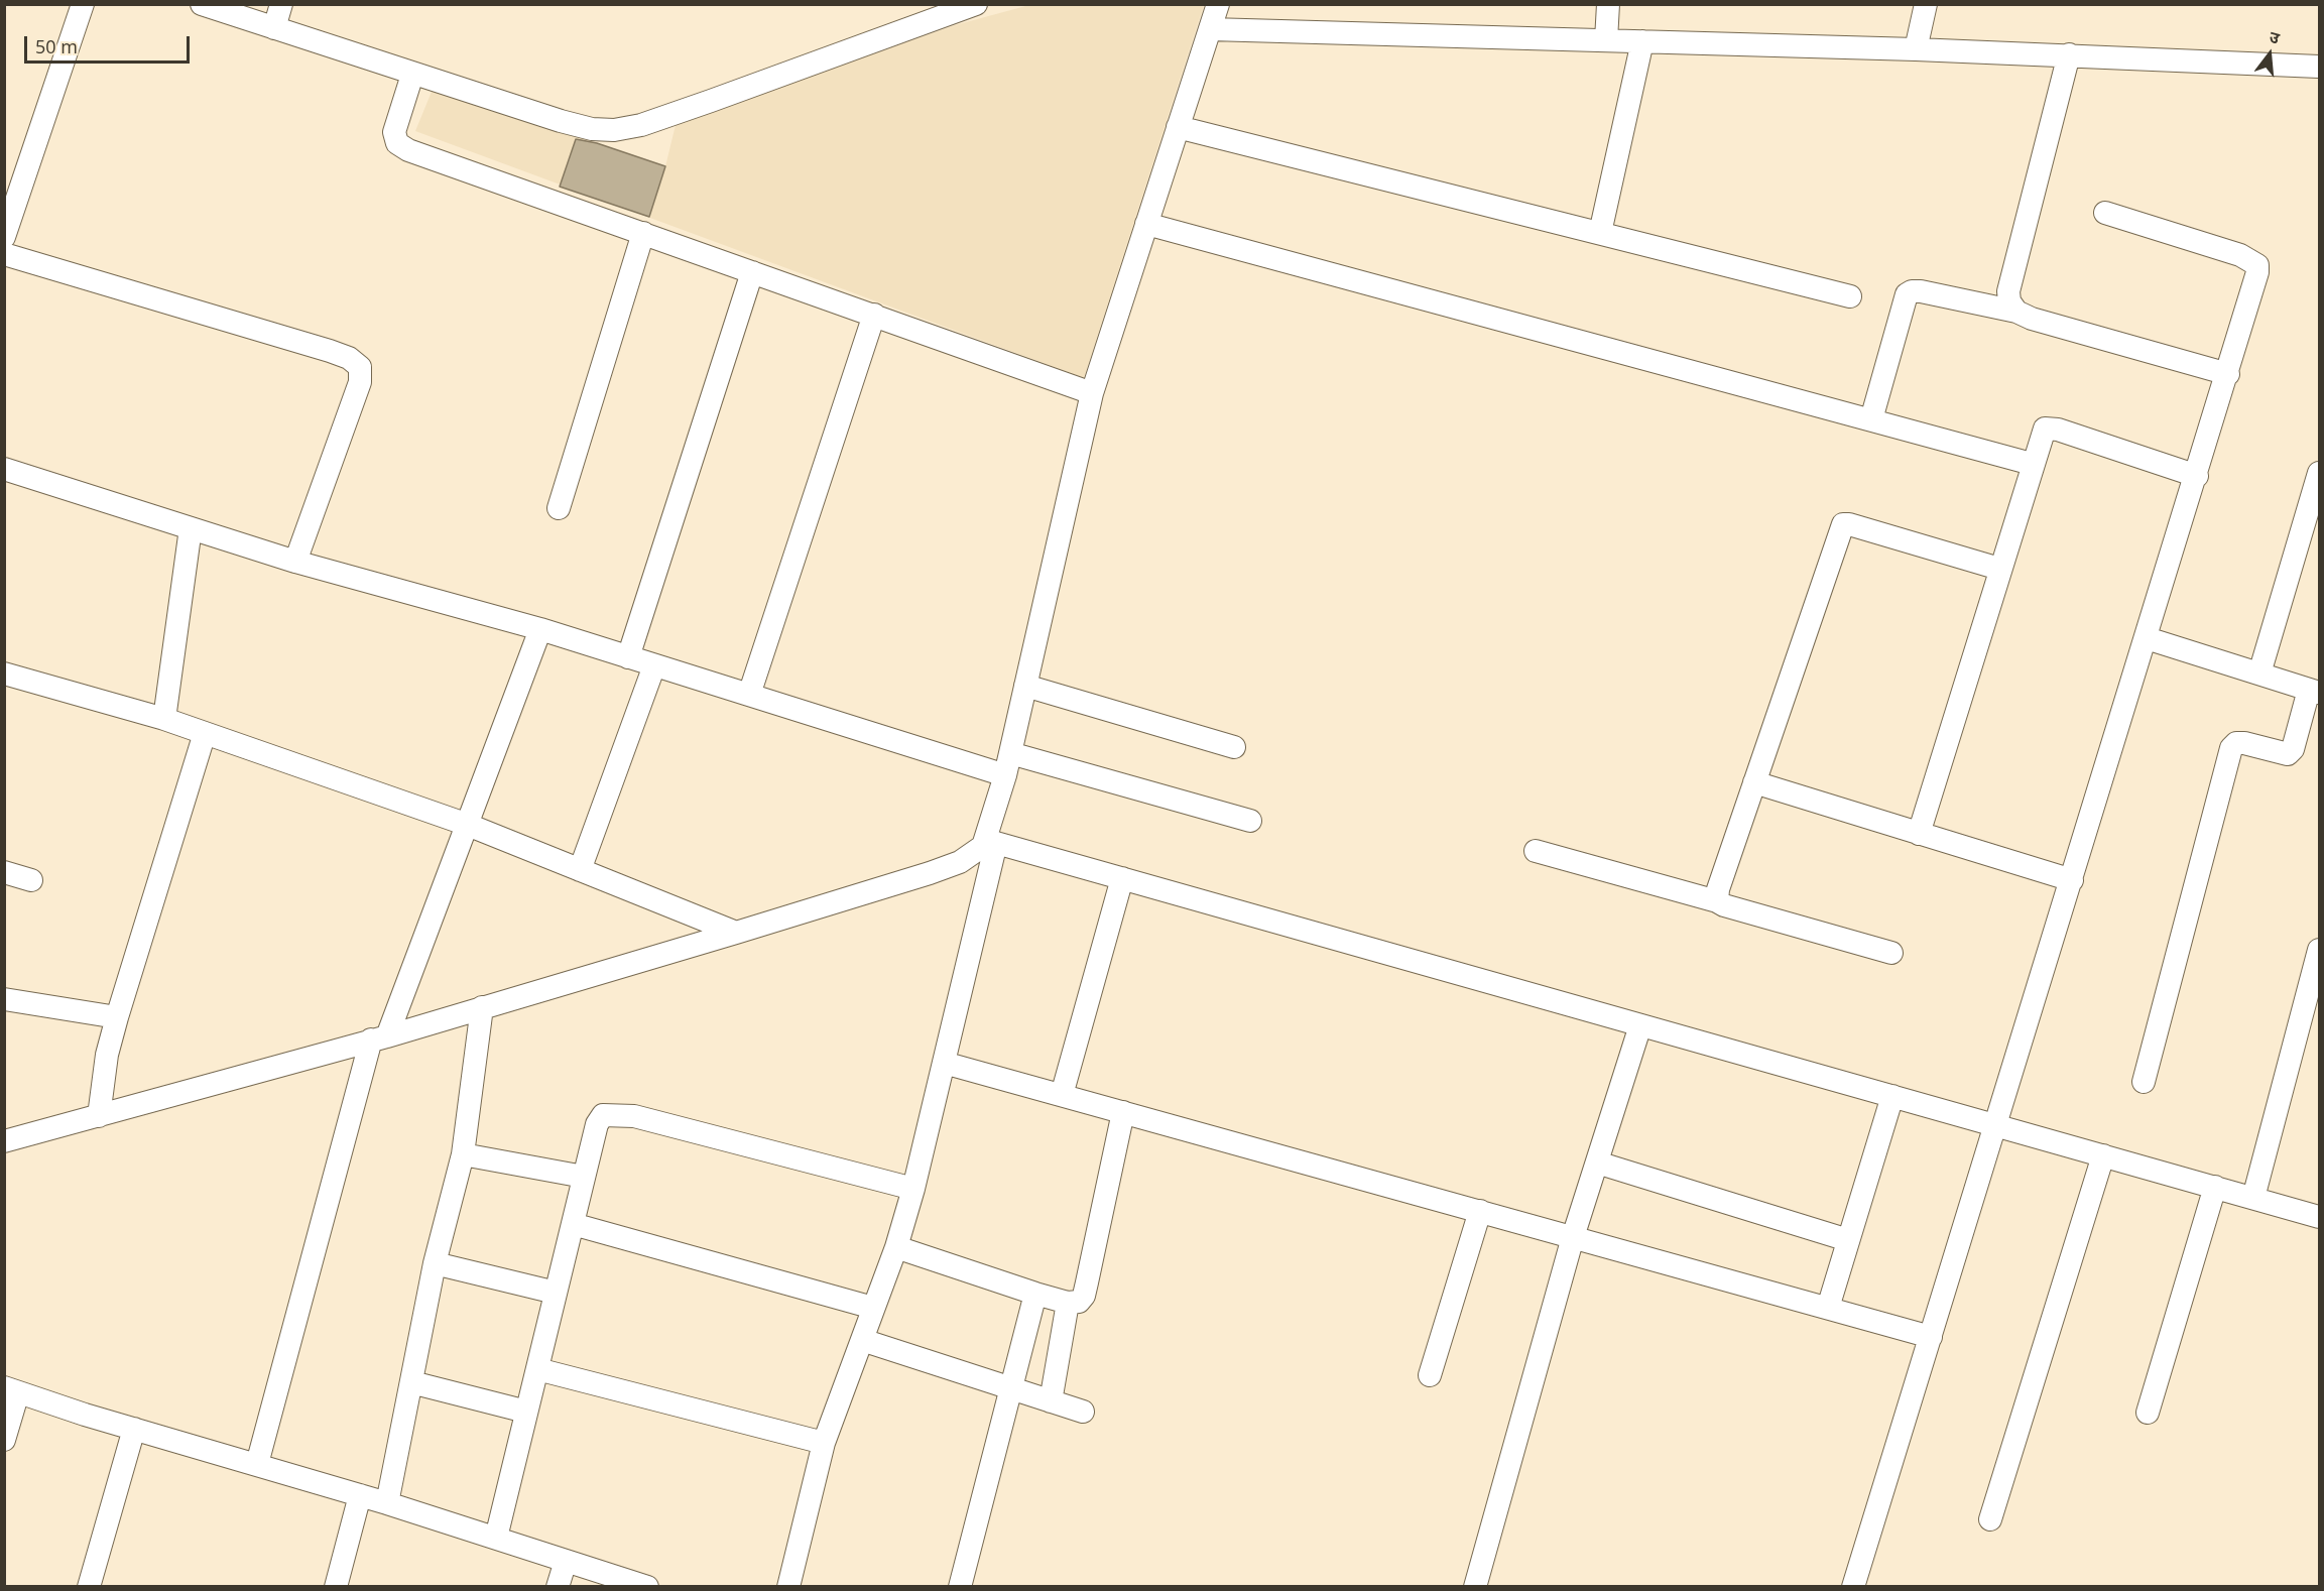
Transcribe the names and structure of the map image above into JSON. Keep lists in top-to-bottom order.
{
  "scale_bar": "50 m",
  "north": "top"
}
